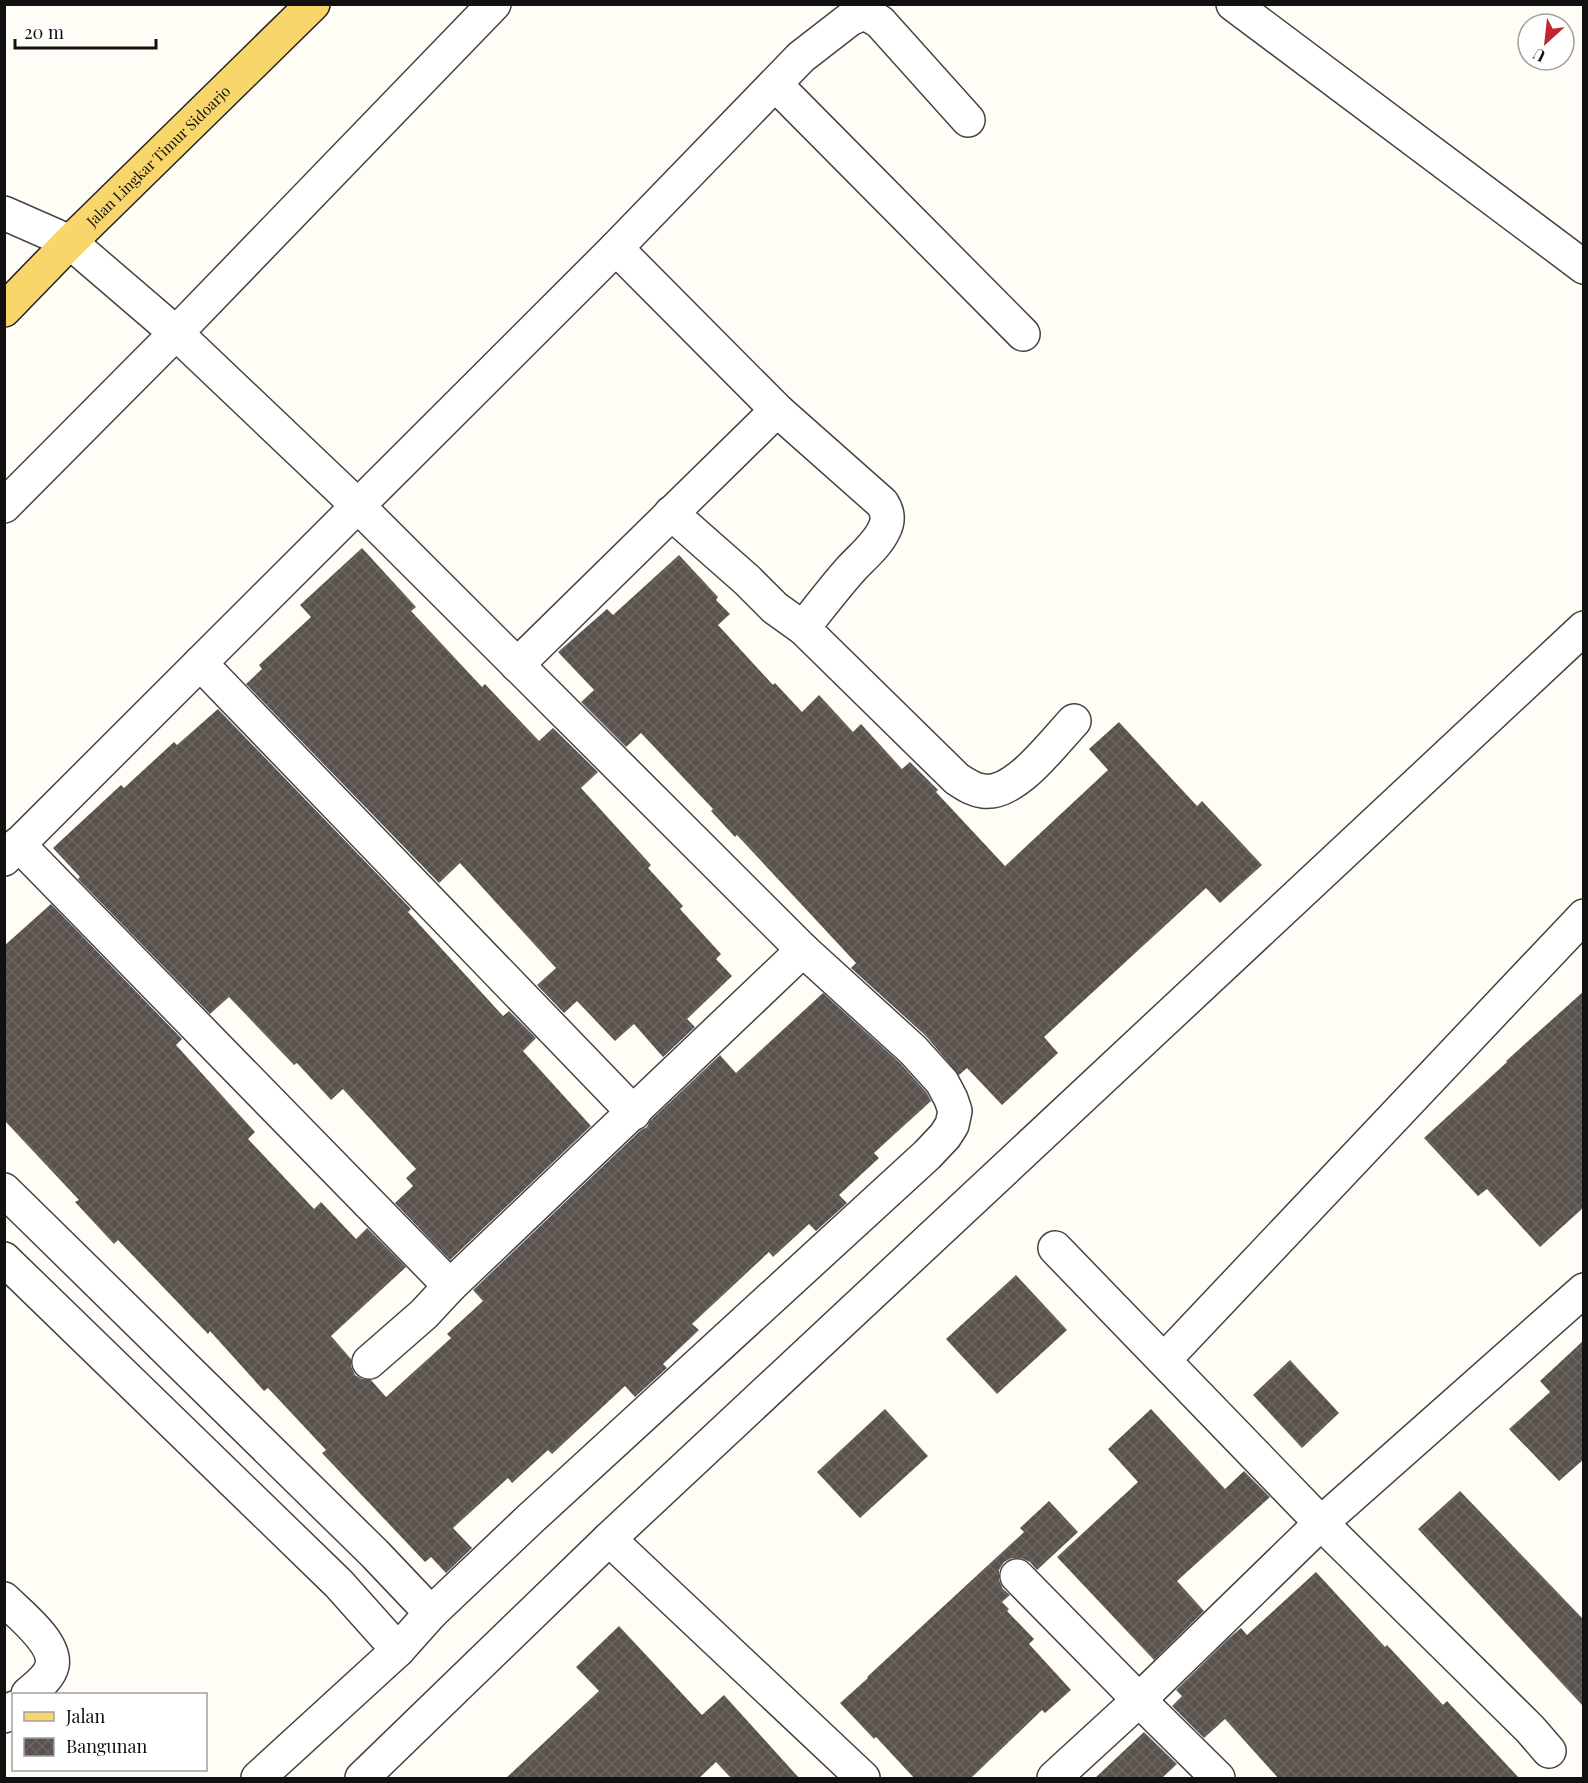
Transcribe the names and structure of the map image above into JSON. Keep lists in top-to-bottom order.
{
  "streets": {
    "main road": ["Jalan Lingkar Timur Sidoarjo"]
  },
  "legend": ["Jalan", "Bangunan"],
  "scale_bar": "20 m",
  "north": "bottom left"
}
